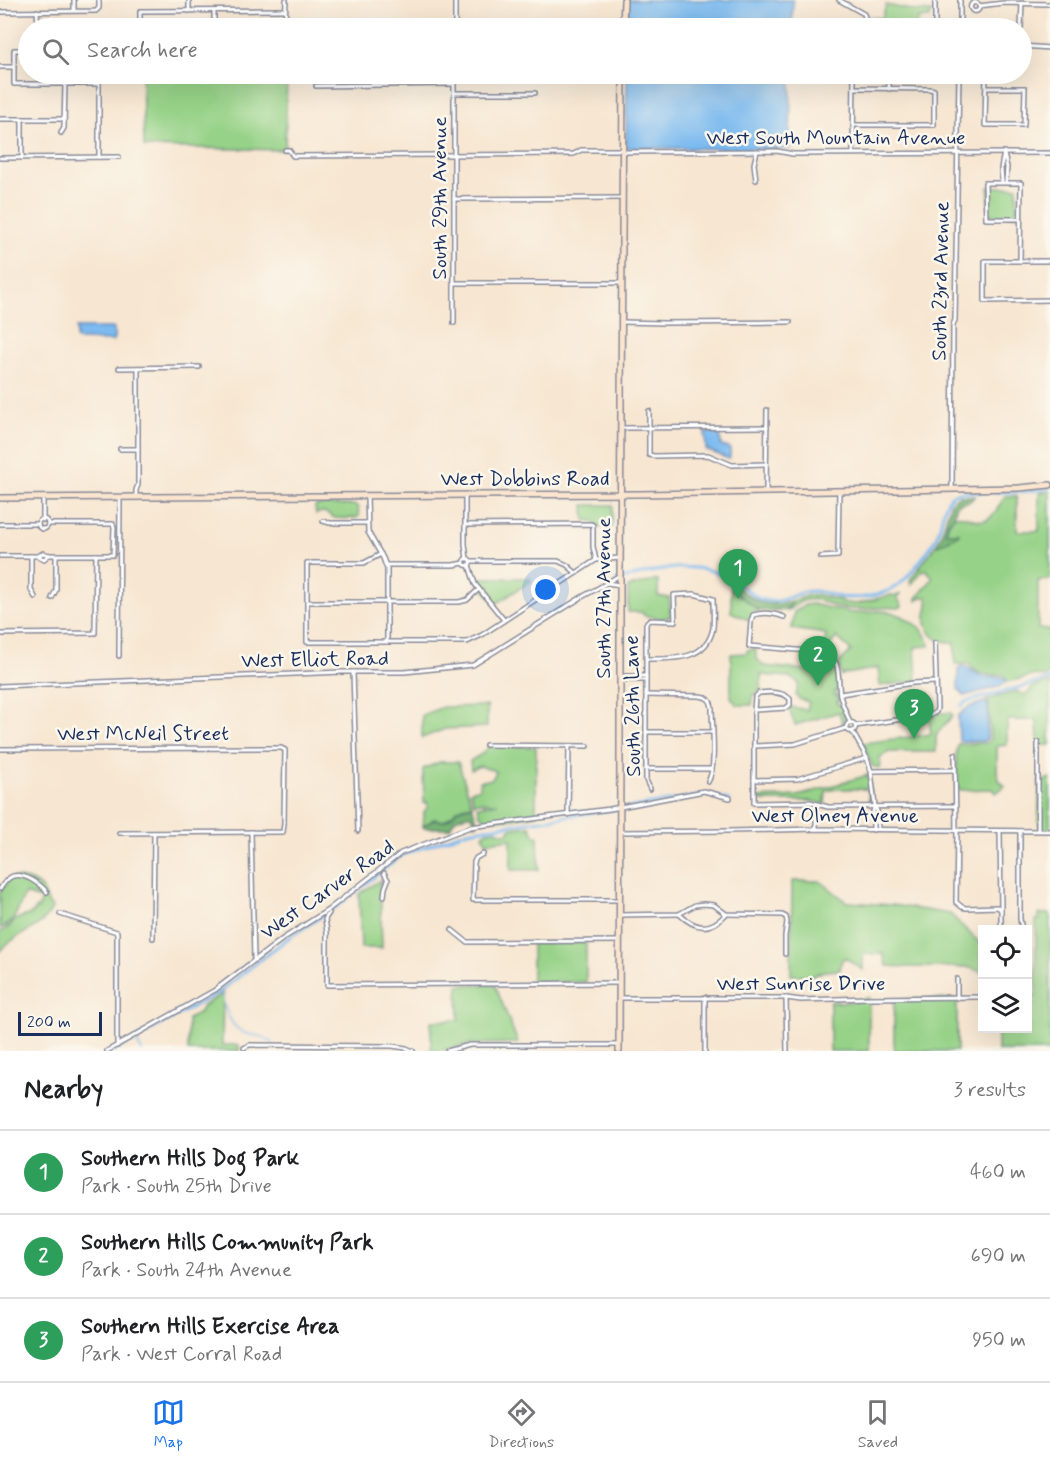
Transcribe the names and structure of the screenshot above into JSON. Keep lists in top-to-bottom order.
{
  "streets": {
    "main road": ["West Dobbins Road", "South 27th Avenue"],
    "street": [
      "West South Mountain Avenue",
      "South 29th Avenue",
      "South 23rd Avenue",
      "West Elliot Road",
      "South 26th Lane",
      "West McNeil Street",
      "West Olney Avenue",
      "West Carver Road",
      "West Sunrise Drive"
    ]
  },
  "crossings": [
    ["West South Mountain Avenue", "South 29th Avenue"],
    ["West South Mountain Avenue", "South 23rd Avenue"],
    ["West South Mountain Avenue", "South 27th Avenue"],
    ["South 23rd Avenue", "West Dobbins Road"],
    ["West Dobbins Road", "South 27th Avenue"],
    ["South 27th Avenue", "West Elliot Road"],
    ["South 27th Avenue", "West Olney Avenue"],
    ["South 27th Avenue", "West Carver Road"],
    ["South 27th Avenue", "West Sunrise Drive"]
  ],
  "scale_bar": "200 m",
  "page": {
    "search": "Search here",
    "pins": ["1", "2", "3"],
    "scale": "200 m",
    "heading": ["Nearby", "3 results"],
    "list": [
      {
        "mark": "1",
        "name": "Southern Hills Dog Park",
        "note": "Park · South 25th Drive",
        "value": "460 m"
      },
      {
        "mark": "2",
        "name": "Southern Hills Community Park",
        "note": "Park · South 24th Avenue",
        "value": "690 m"
      },
      {
        "mark": "3",
        "name": "Southern Hills Exercise Area",
        "note": "Park · West Corral Road",
        "value": "950 m"
      }
    ],
    "nav": ["Map", "Directions", "Saved"]
  }
}
